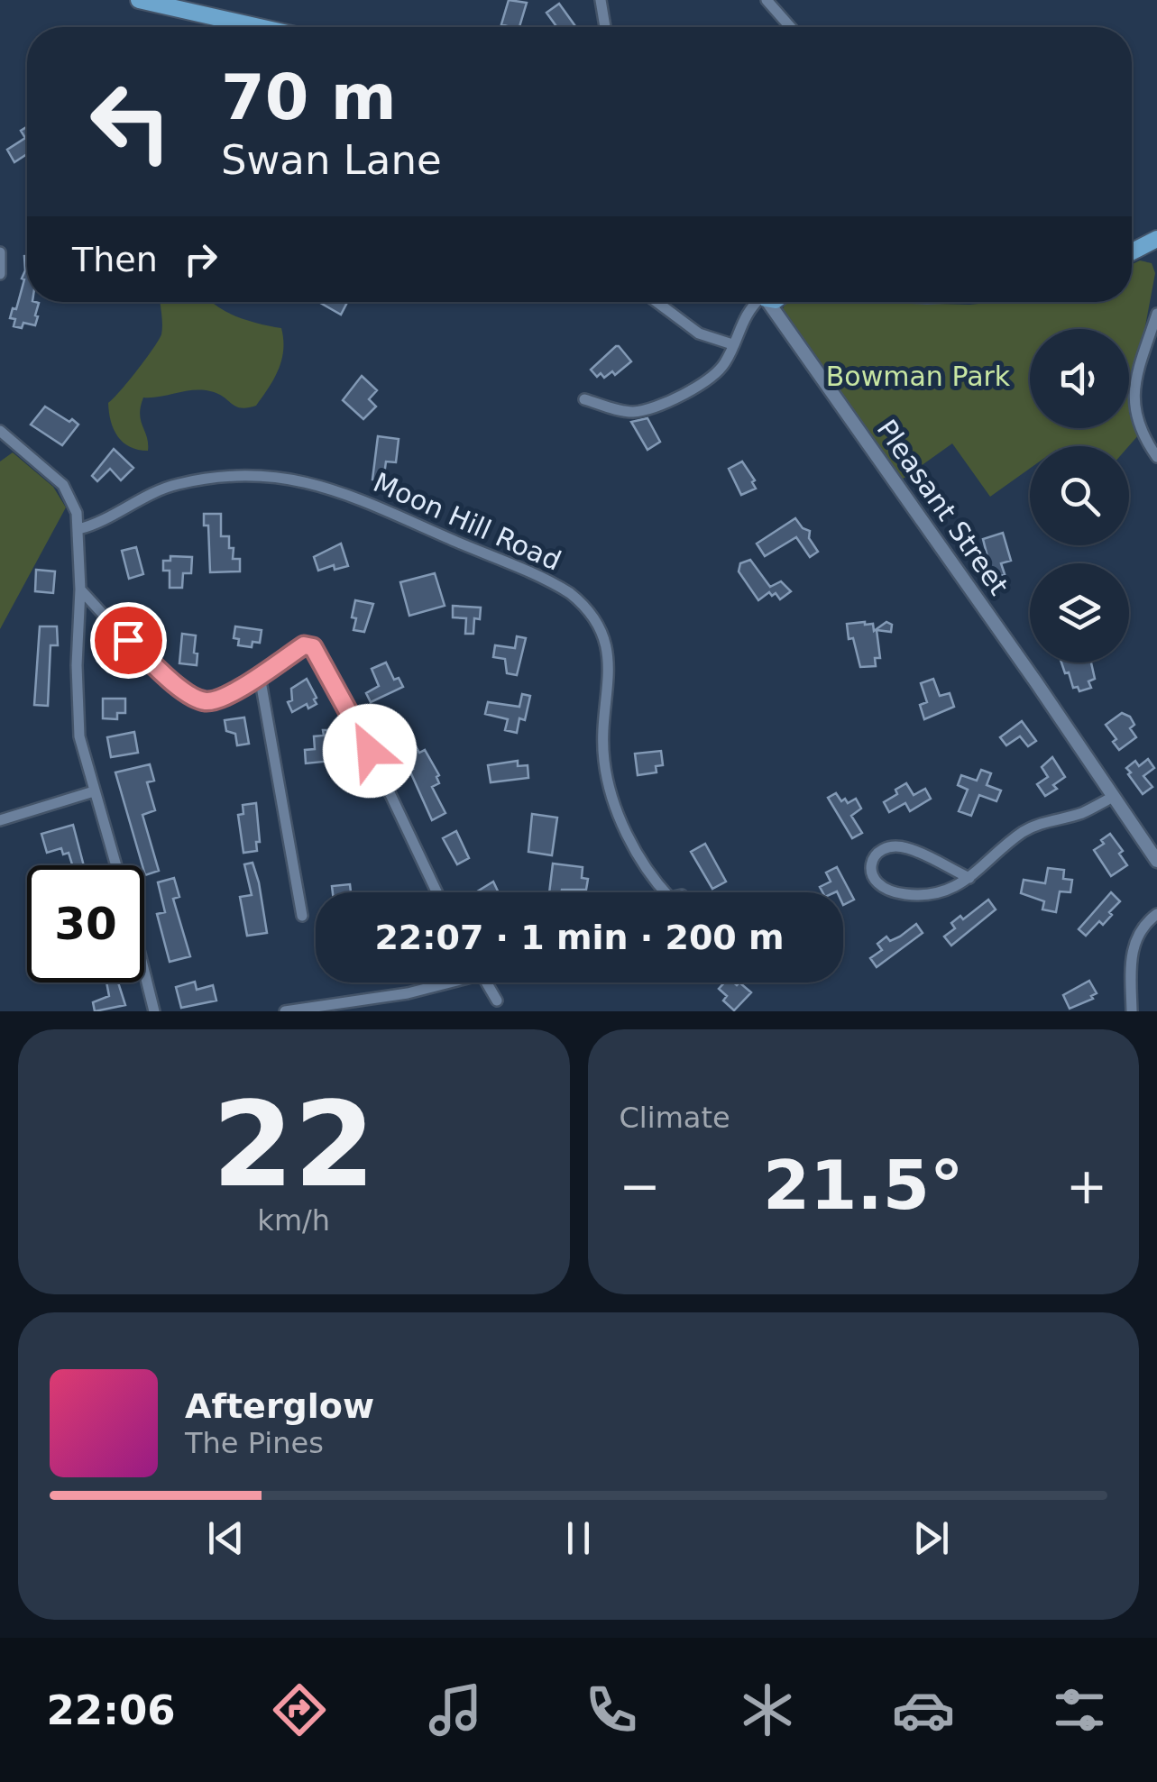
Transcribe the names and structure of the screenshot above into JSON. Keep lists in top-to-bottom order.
{
  "streets": {
    "street": ["Pleasant Street", "Moon Hill Road"]
  },
  "parks": ["Bowman Park"],
  "page": {
    "turn": ["70 m", "Swan Lane"],
    "then": "Then",
    "limit": "30",
    "trip": "22:07 · 1 min · 200 m",
    "tile": [
      ["22", "km/h"],
      "Climate"
    ],
    "heat": ["−", "21.5°", "+"],
    "song": ["Afterglow", "The Pines"],
    "tabs": "22:06"
  }
}
